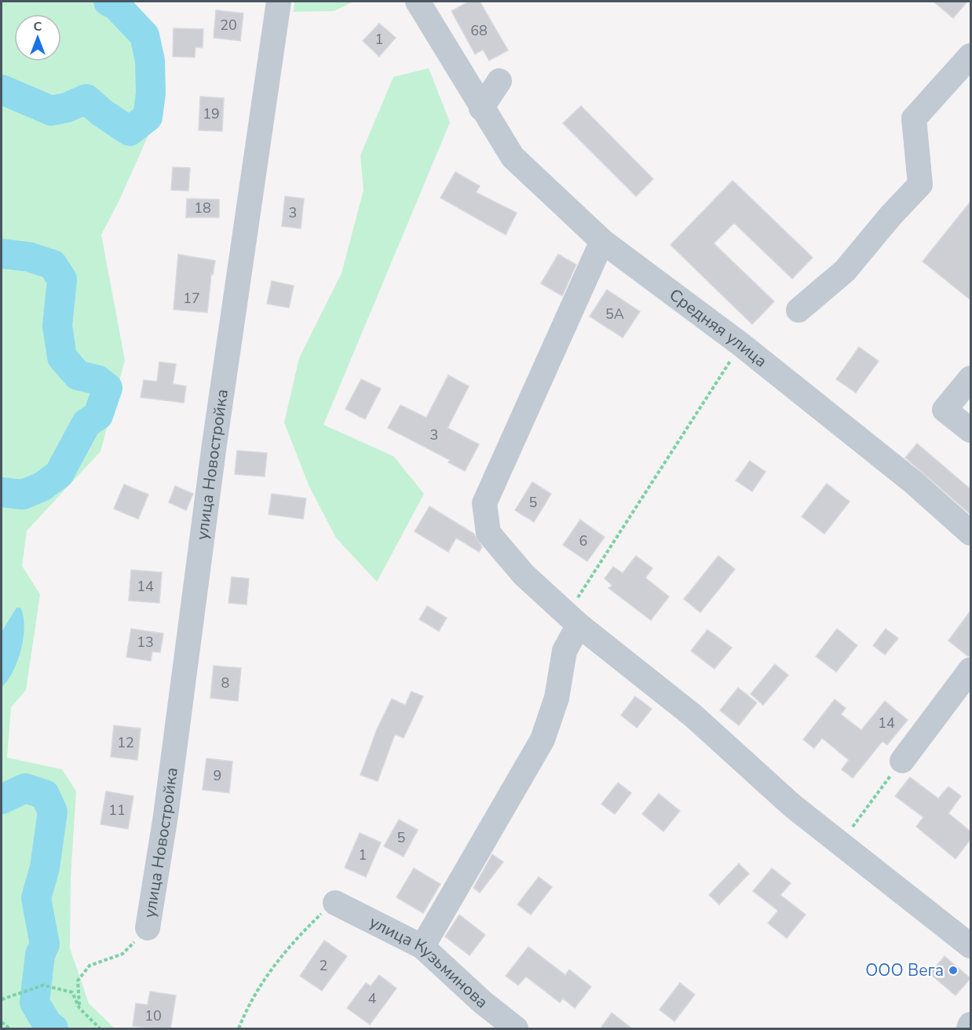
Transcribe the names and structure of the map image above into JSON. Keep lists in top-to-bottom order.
{
  "streets": {
    "street": ["Средняя улица", "улица Новостройка", "улица Кузьминова"]
  },
  "places": ["ООО Вега"],
  "house_numbers": [
    "20",
    "68",
    "1",
    "19",
    "18",
    "3",
    "17",
    "5А",
    "3",
    "5",
    "6",
    "14",
    "13",
    "8",
    "14",
    "12",
    "9",
    "11",
    "5",
    "1",
    "2",
    "4",
    "10"
  ],
  "north": "top"
}
